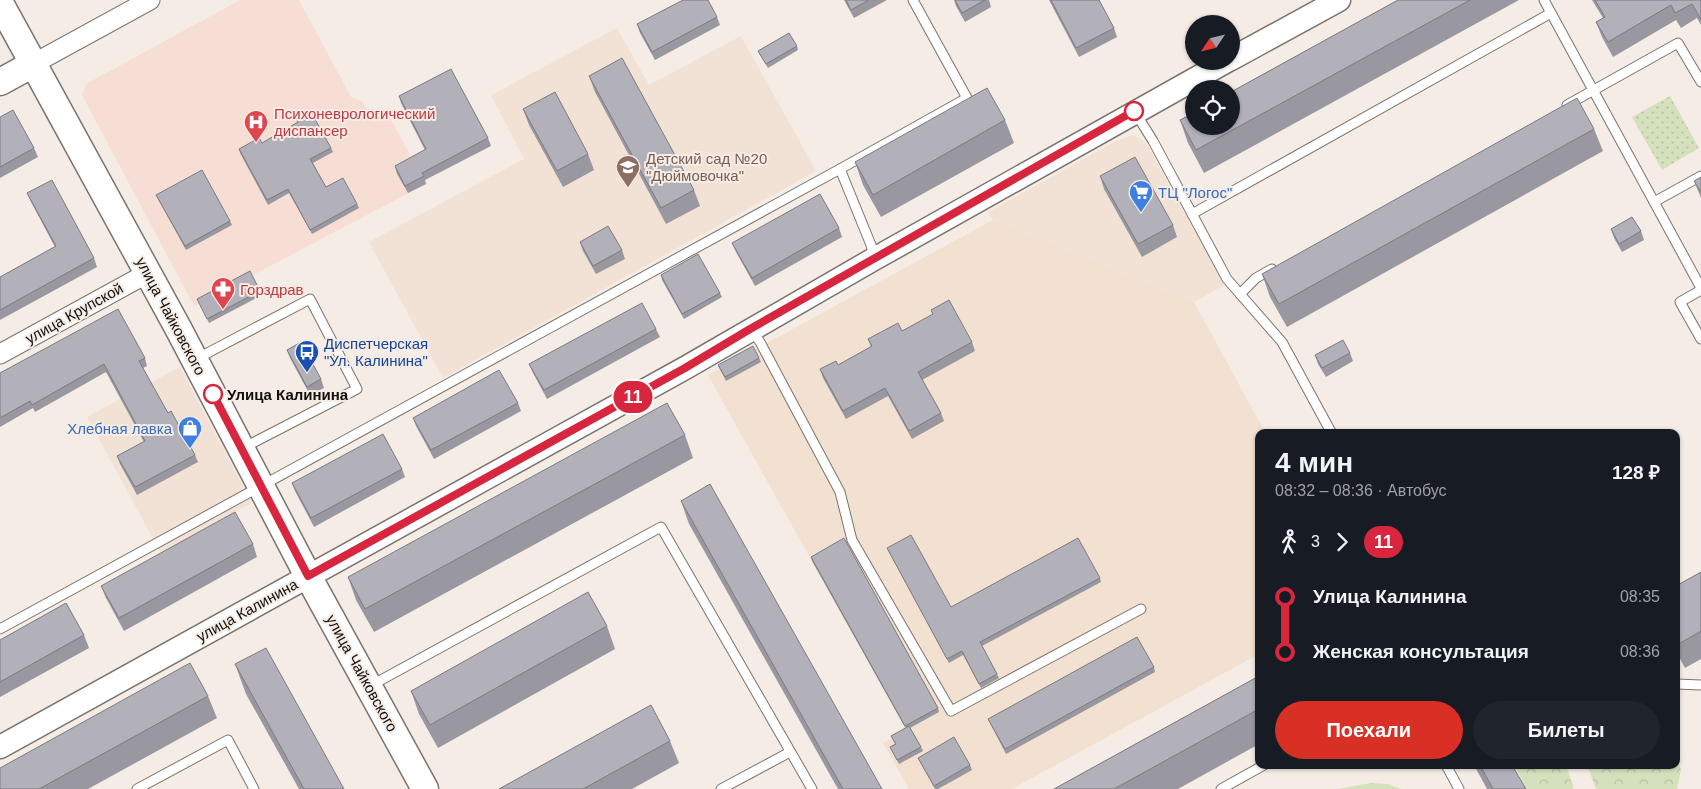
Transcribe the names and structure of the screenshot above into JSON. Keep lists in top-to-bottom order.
{
  "streets": {
    "main road": ["улица Чайковского"],
    "street": ["улица Крупской", "улица Калинина"]
  },
  "crossings": [
    ["улица Крупской", "улица Чайковского"],
    ["улица Чайковского", "улица Калинина"]
  ],
  "places": {
    "hospital": ["Психоневрологический диспансер"],
    "school or university": ["Детский сад №20 \"Дюймовочка\""],
    "supermarket": ["ТЦ \"Логос\""],
    "pharmacy": ["Горздрав"],
    "bus stop": ["Диспетчерская \"Ул. Калинина\""],
    "other": ["Улица Калинина"],
    "shop": ["Хлебная лавка"]
  },
  "lines": ["bus line 11"],
  "north": "bottom left",
  "page": {
    "on_map": "11",
    "heading": ["4 мин", "08:32 – 08:36 · Автобус", "128 ₽"],
    "legs": ["3", "11"],
    "list": [
      {
        "name": "Улица Калинина",
        "value": "08:35"
      },
      {
        "name": "Женская консультация",
        "value": "08:36"
      }
    ],
    "buttons": ["Поехали", "Билеты"]
  }
}
